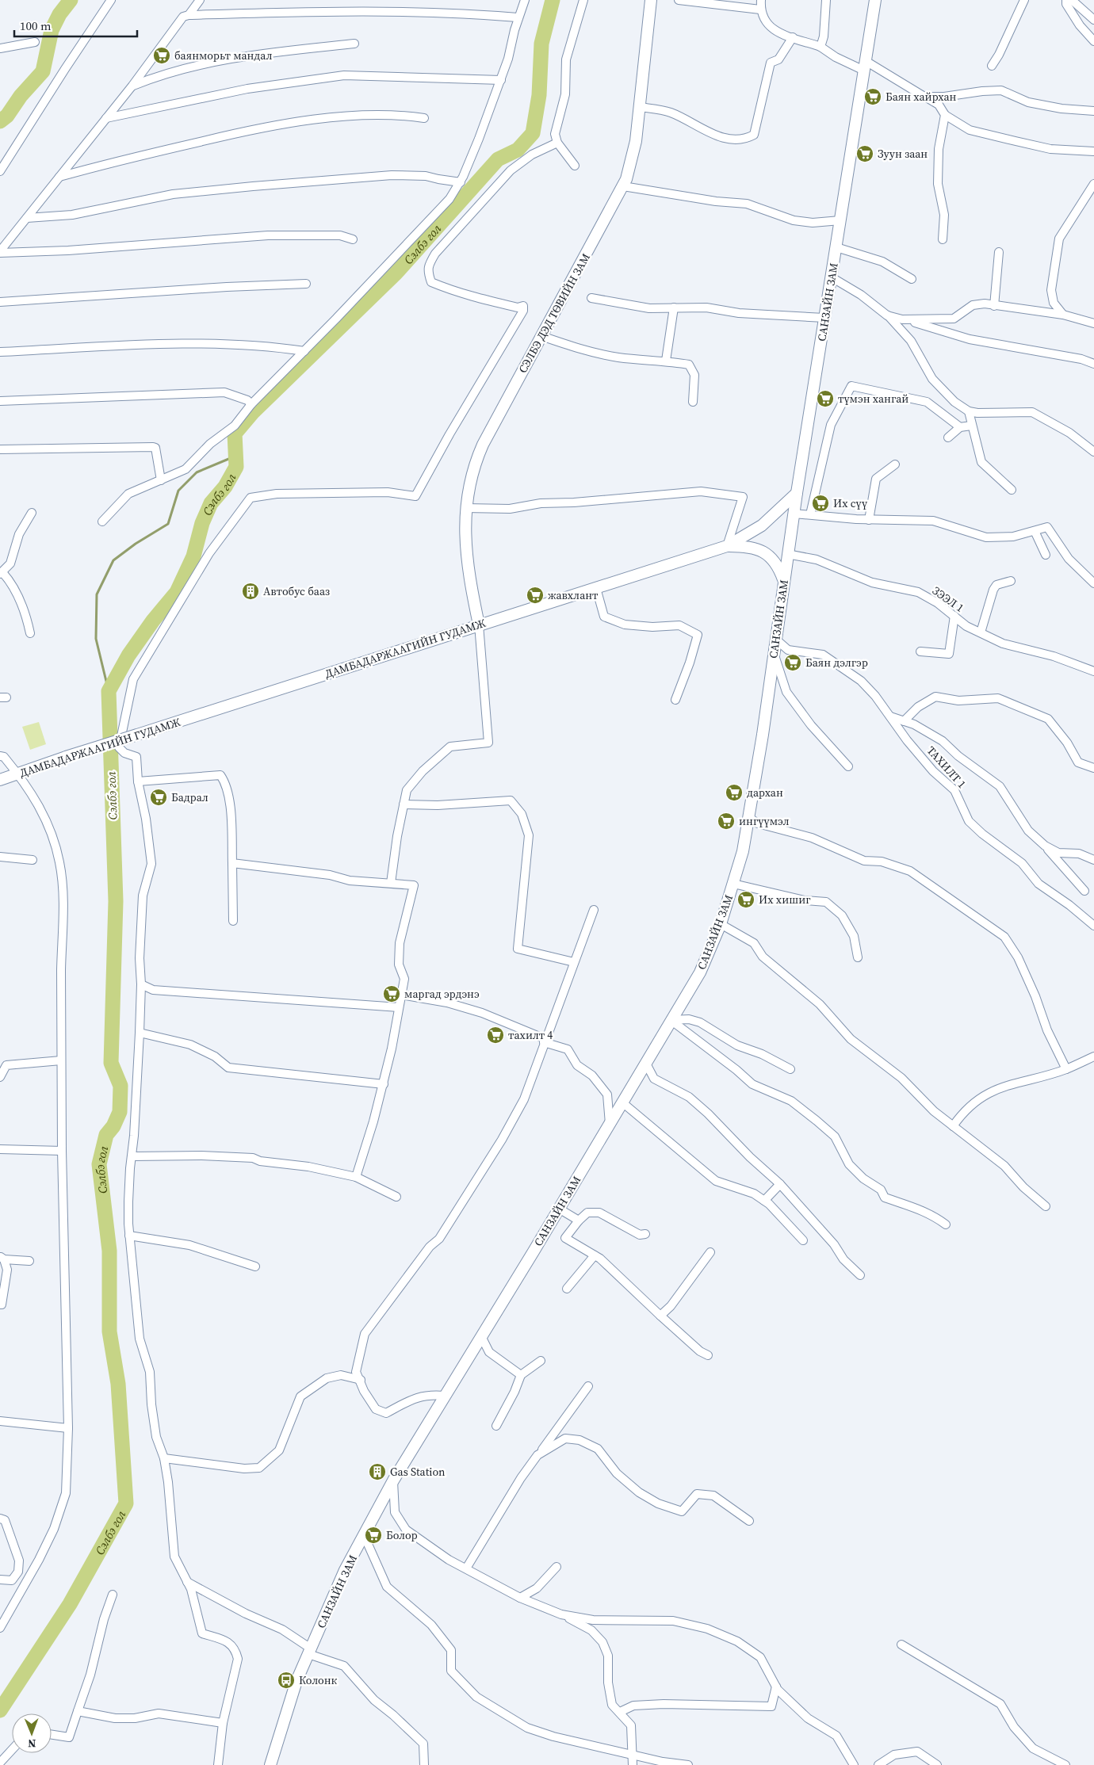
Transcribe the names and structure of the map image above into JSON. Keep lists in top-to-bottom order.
{
  "streets": {
    "main road": ["САНЗАЙН ЗАМ", "СЭЛБЭ ДЭД ТӨВИЙН ЗАМ", "ДАМБАДАРЖААГИЙН ГУДАМЖ"],
    "street": ["ЗЭЭЛ 1", "ТАХИЛТ 1"]
  },
  "crossings": [
    ["САНЗАЙН ЗАМ", "ЗЭЭЛ 1"],
    ["САНЗАЙН ЗАМ", "ДАМБАДАРЖААГИЙН ГУДАМЖ"],
    ["САНЗАЙН ЗАМ", "ТАХИЛТ 1"],
    ["СЭЛБЭ ДЭД ТӨВИЙН ЗАМ", "ДАМБАДАРЖААГИЙН ГУДАМЖ"]
  ],
  "water": ["Сэлбэ гол"],
  "places": {
    "supermarket": [
      "баянморьт мандал",
      "Баян хайрхан",
      "Зуун заан",
      "түмэн хангай",
      "Их сүү",
      "жавхлант",
      "Баян дэлгэр",
      "дархан",
      "Бадрал",
      "ингүүмэл",
      "Их хишиг",
      "маргад эрдэнэ",
      "тахилт 4",
      "Болор"
    ],
    "building": ["Автобус бааз", "Gas Station"],
    "bus stop": ["Колонк"]
  },
  "scale_bar": "100 m",
  "north": "bottom"
}
